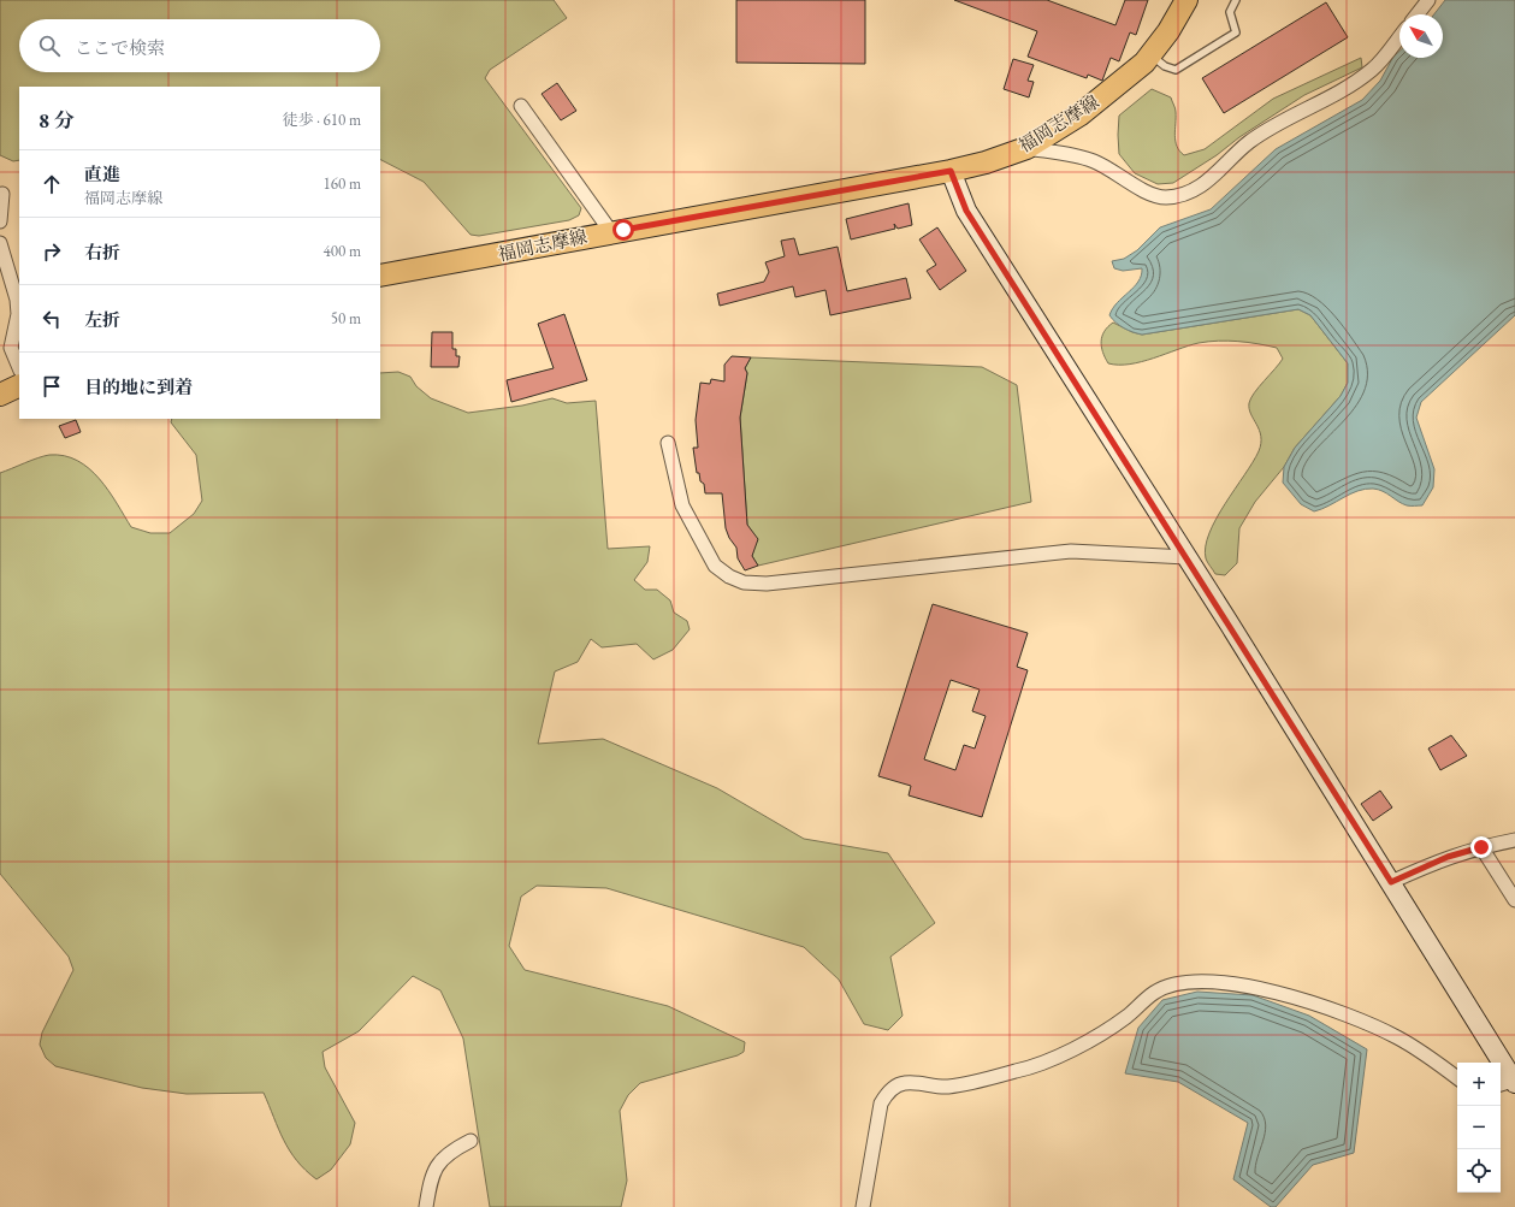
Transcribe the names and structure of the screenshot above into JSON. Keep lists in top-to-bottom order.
{
  "streets": {
    "main road": ["福岡志摩線"]
  },
  "north": "top left",
  "page": {
    "search": "ここで検索",
    "heading": ["8 分", "徒歩 · 610 m"],
    "list": [
      ["直進", "福岡志摩線", "160 m"],
      ["右折", "400 m"],
      ["左折", "50 m"],
      "目的地に到着"
    ],
    "map_buttons": ["+", "−"]
  }
}
